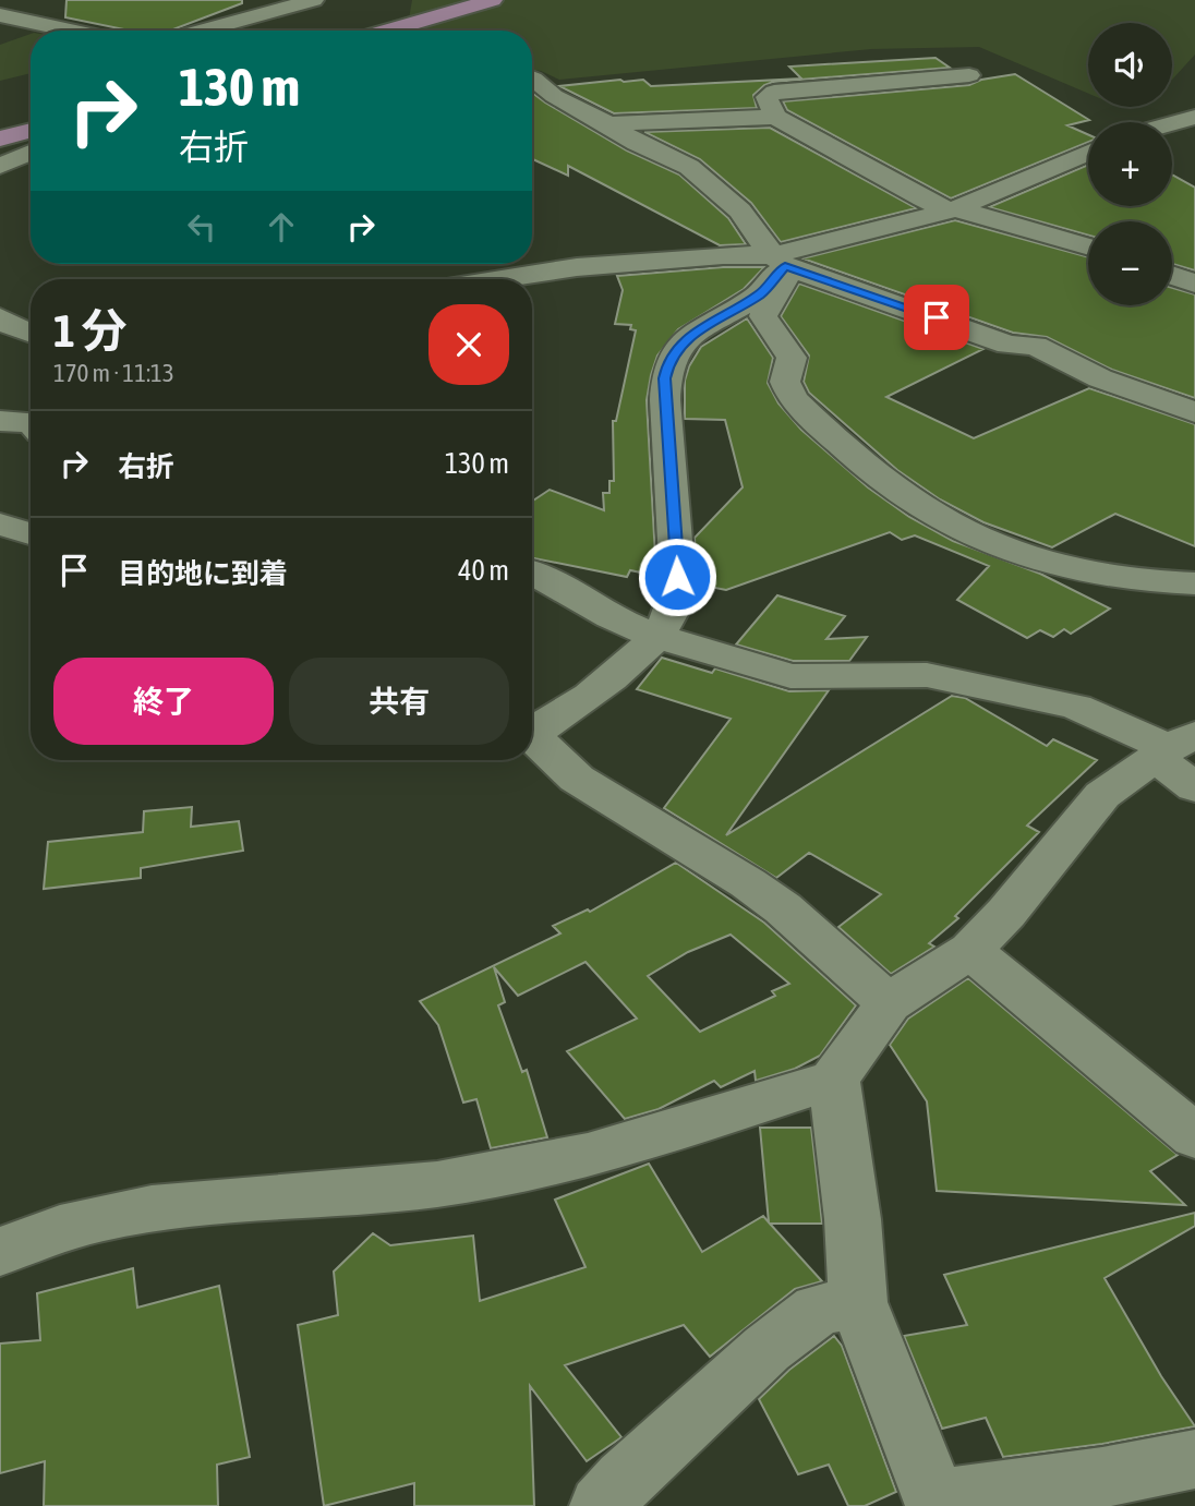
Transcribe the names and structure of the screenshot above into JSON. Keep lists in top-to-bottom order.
{
  "page": {
    "map_buttons": ["+", "−"],
    "turn": ["130 m", "右折"],
    "heading": ["1 分", "170 m · 11:13"],
    "list": [
      {
        "name": "右折",
        "value": "130 m"
      },
      {
        "name": "目的地に到着",
        "value": "40 m"
      }
    ],
    "buttons": ["終了", "共有"]
  }
}
